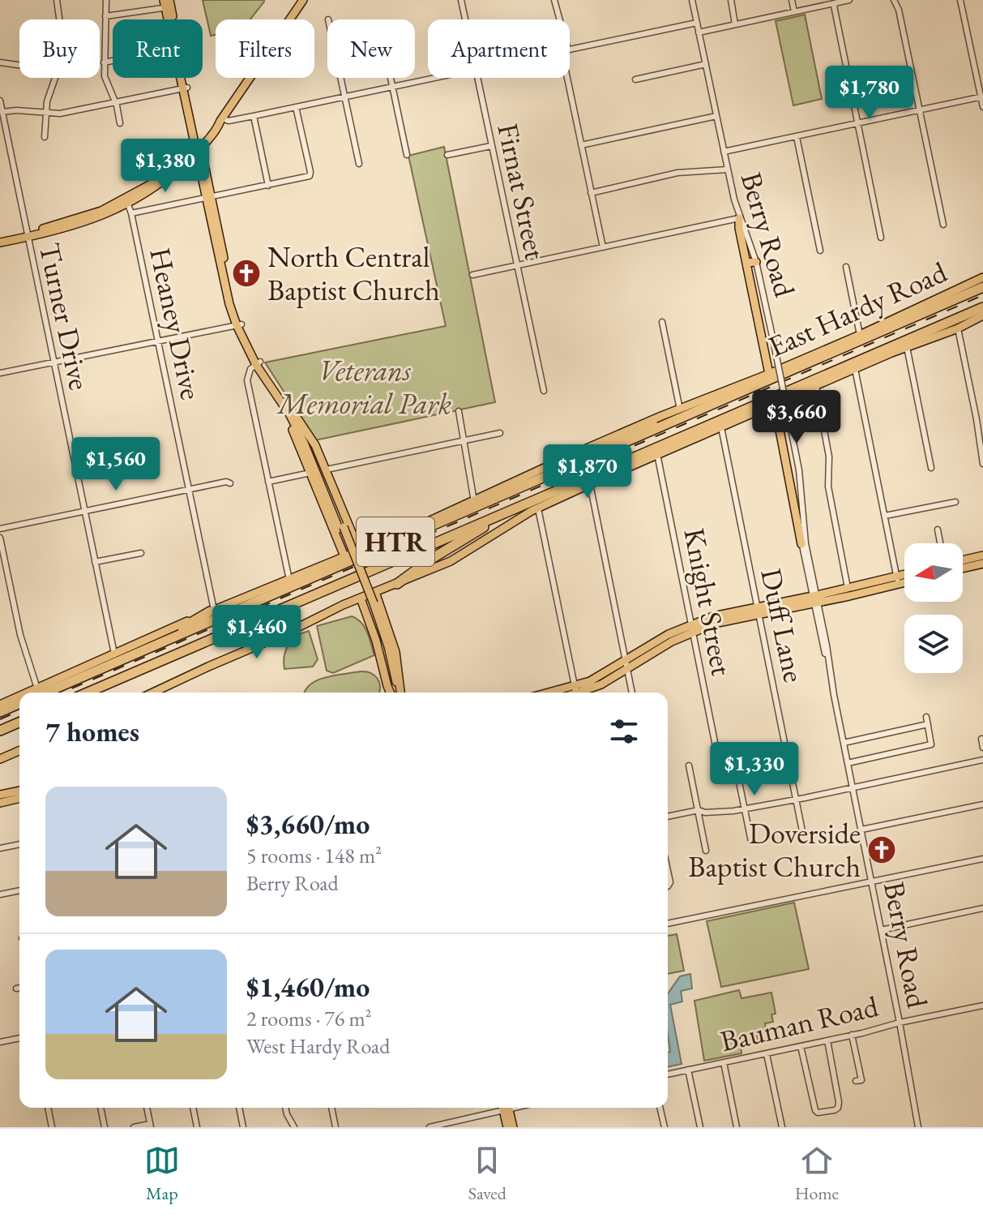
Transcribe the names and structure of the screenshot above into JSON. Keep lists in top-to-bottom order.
{
  "streets": {
    "highway": ["HTR"],
    "main road": ["East Hardy Road"],
    "street": [
      "Firnat Street",
      "Berry Road",
      "Turner Drive",
      "Heaney Drive",
      "Knight Street",
      "Duff Lane",
      "Bauman Road"
    ]
  },
  "crossings": [
    ["Berry Road", "Bauman Road"],
    ["East Hardy Road", "Turner Drive"],
    ["East Hardy Road", "Heaney Drive"],
    ["East Hardy Road", "HTR"]
  ],
  "parks": ["Veterans Memorial Park"],
  "places": {
    "church": ["North Central Baptist Church", "Doverside Baptist Church"]
  },
  "north": "left",
  "page": {
    "chip": [
      "Buy",
      "Rent",
      "Filters",
      "New",
      "Apartment"
    ],
    "price": [
      "$1,780",
      "$1,380",
      "$3,660",
      "$1,560",
      "$1,870",
      "$1,460",
      "$1,330"
    ],
    "heading": "7 homes",
    "list": [
      {
        "name": "$3,660/mo",
        "note": "5 rooms · 148 m² · Berry Road"
      },
      {
        "name": "$1,460/mo",
        "note": "2 rooms · 76 m² · West Hardy Road"
      }
    ],
    "tabs": ["Map", "Saved", "Home"]
  }
}
